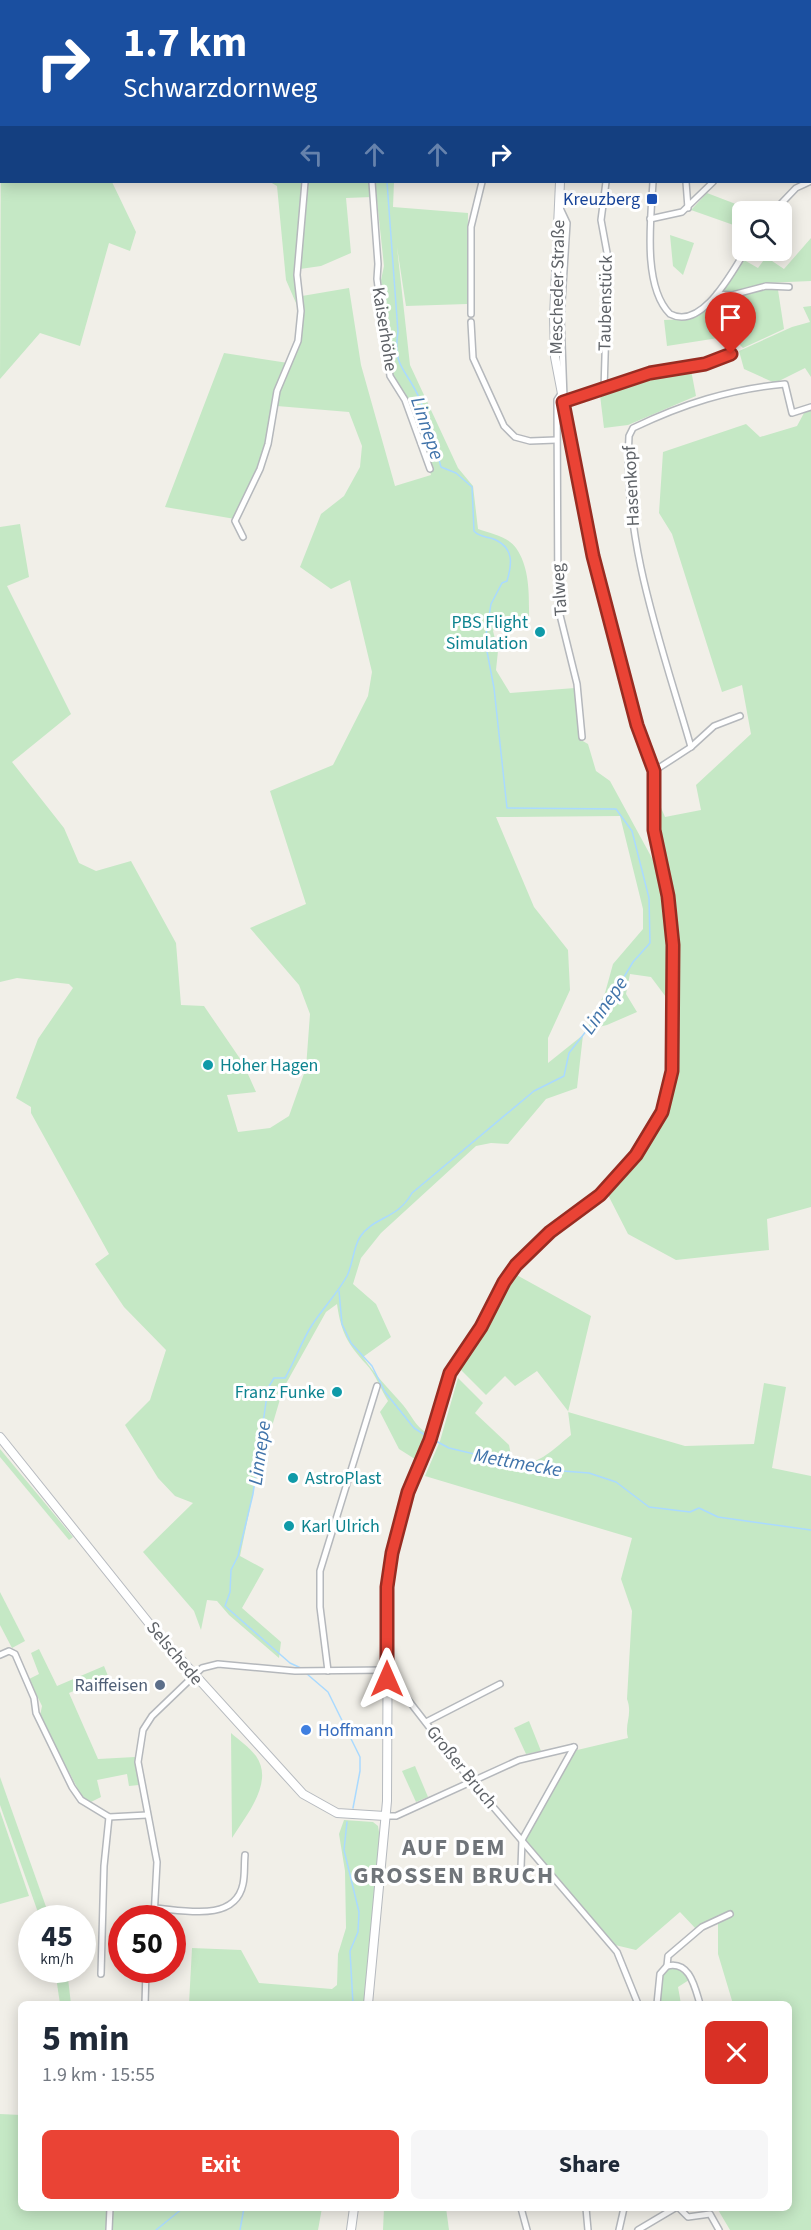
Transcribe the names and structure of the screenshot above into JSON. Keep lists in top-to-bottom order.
{
  "streets": {
    "main road": ["Mescheder Straße", "Selschede"],
    "street": [
      "Taubenstück",
      "Kaiserhöhe",
      "Hasenkopf",
      "Talweg",
      "Großer Bruch"
    ]
  },
  "crossings": [
    ["Mescheder Straße", "Talweg"],
    ["Mescheder Straße", "Selschede"],
    ["Mescheder Straße", "Großer Bruch"]
  ],
  "districts": ["AUF DEM GROSSEN BRUCH"],
  "water": ["Linnepe", "Mettmecke"],
  "places": {
    "transit": ["Kreuzberg"],
    "other": [
      "PBS Flight Simulation",
      "Hoher Hagen",
      "Franz Funke",
      "AstroPlast",
      "Karl Ulrich",
      "Raiffeisen",
      "Hoffmann"
    ]
  },
  "page": {
    "turn": ["1.7 km", "Schwarzdornweg"],
    "speed": "45 km/h",
    "limit": "50",
    "heading": ["5 min", "1.9 km · 15:55"],
    "buttons": ["Exit", "Share"]
  }
}
